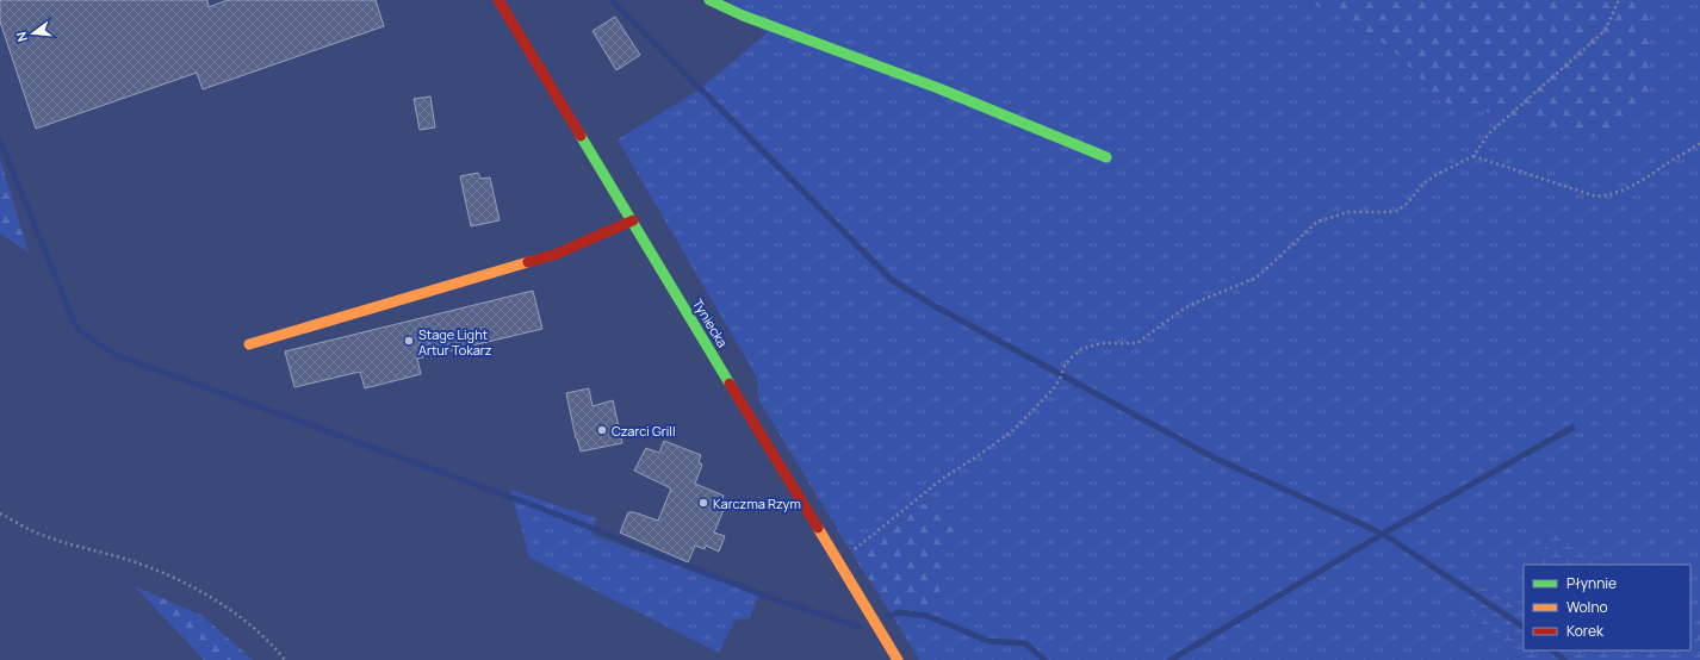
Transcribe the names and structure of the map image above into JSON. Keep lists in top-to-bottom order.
{
  "streets": {
    "street": ["Tyniecka"]
  },
  "places": ["Stage Light Artur Tokarz", "Czarci Grill", "Karczma Rzym"],
  "legend": ["Płynnie", "Wolno", "Korek"],
  "north": "left"
}
